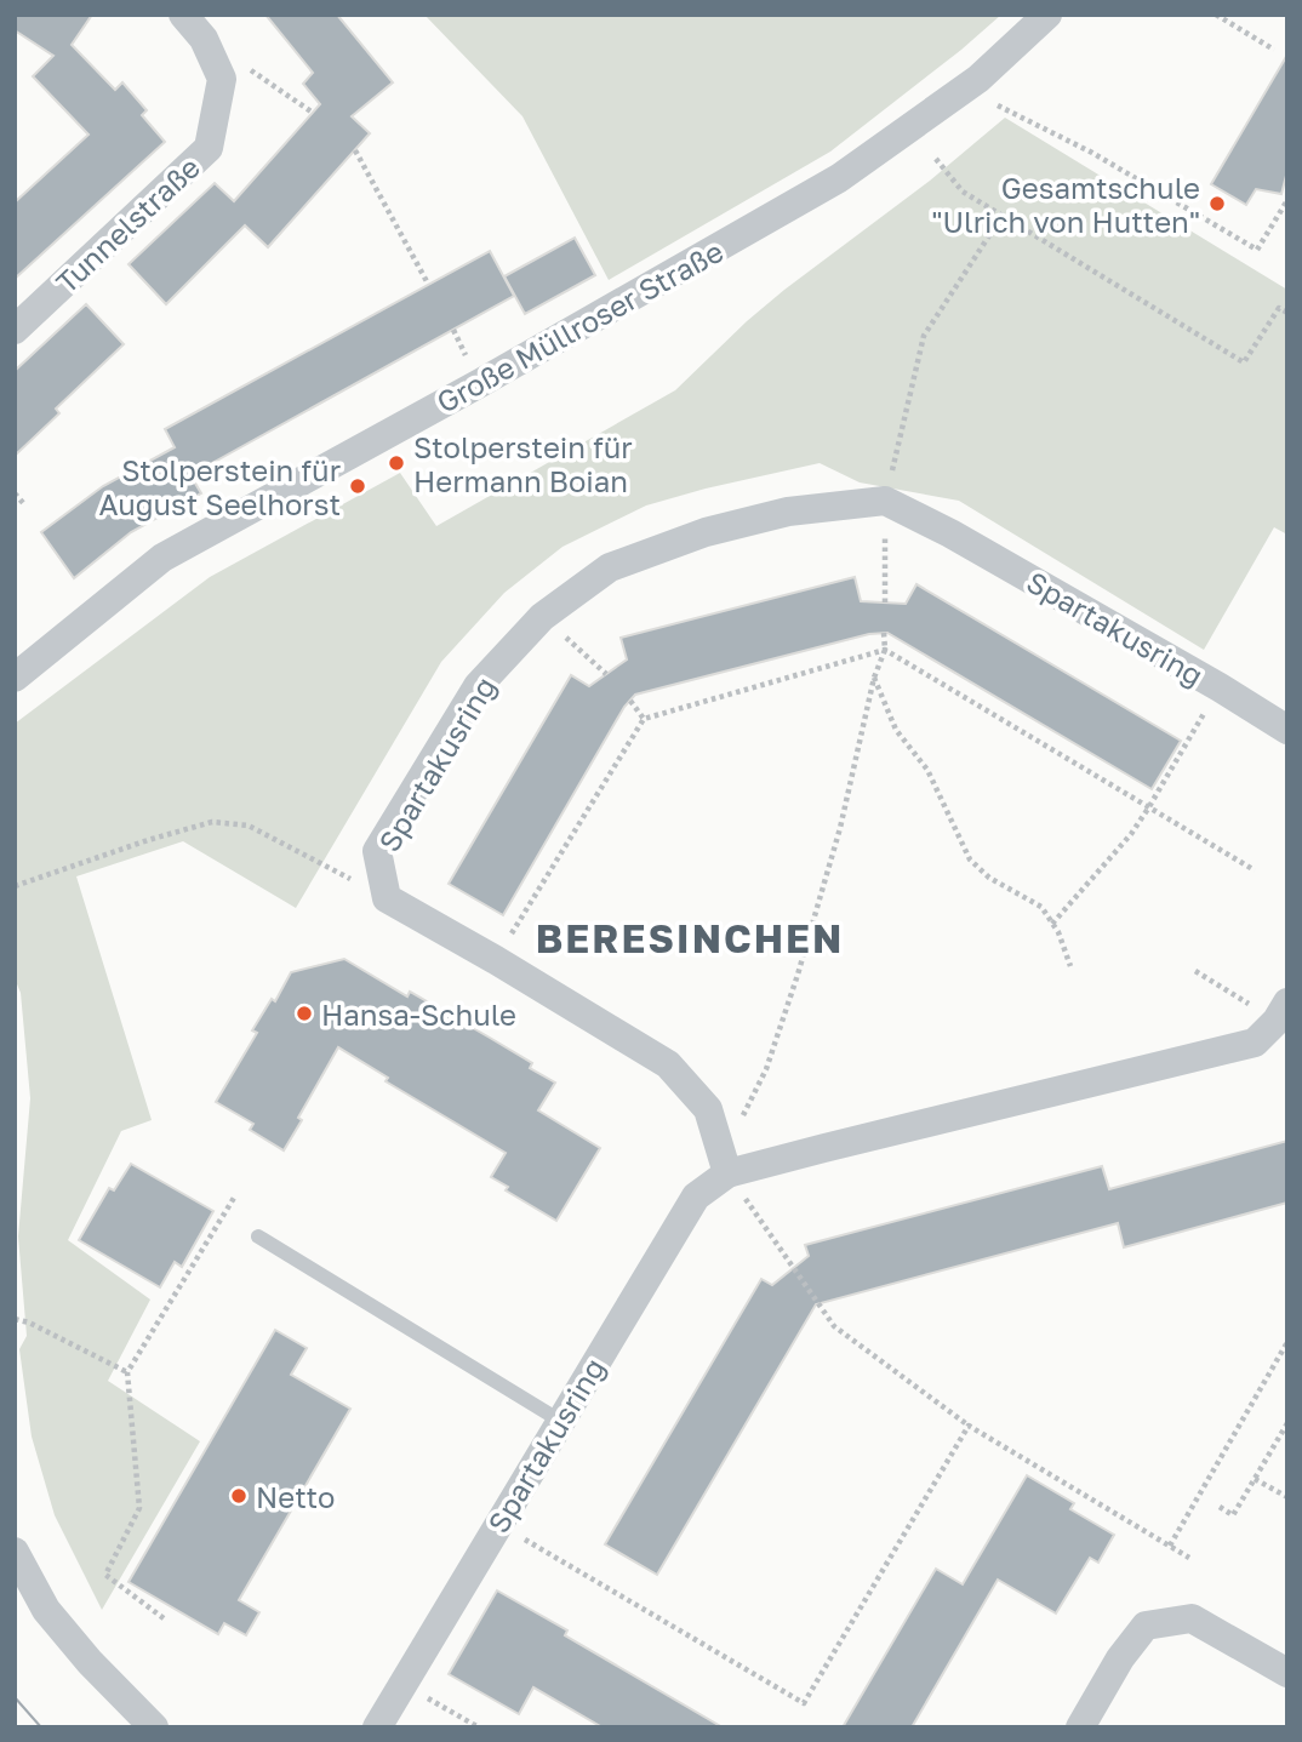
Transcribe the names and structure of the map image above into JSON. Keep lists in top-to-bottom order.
{
  "streets": {
    "street": ["Tunnelstraße", "Große Müllroser Straße", "Spartakusring"]
  },
  "districts": ["BERESINCHEN"],
  "places": [
    "Gesamtschule \"Ulrich von Hutten\"",
    "Stolperstein für Hermann Boian",
    "Stolperstein für August Seelhorst",
    "Hansa-Schule",
    "Netto"
  ]
}
